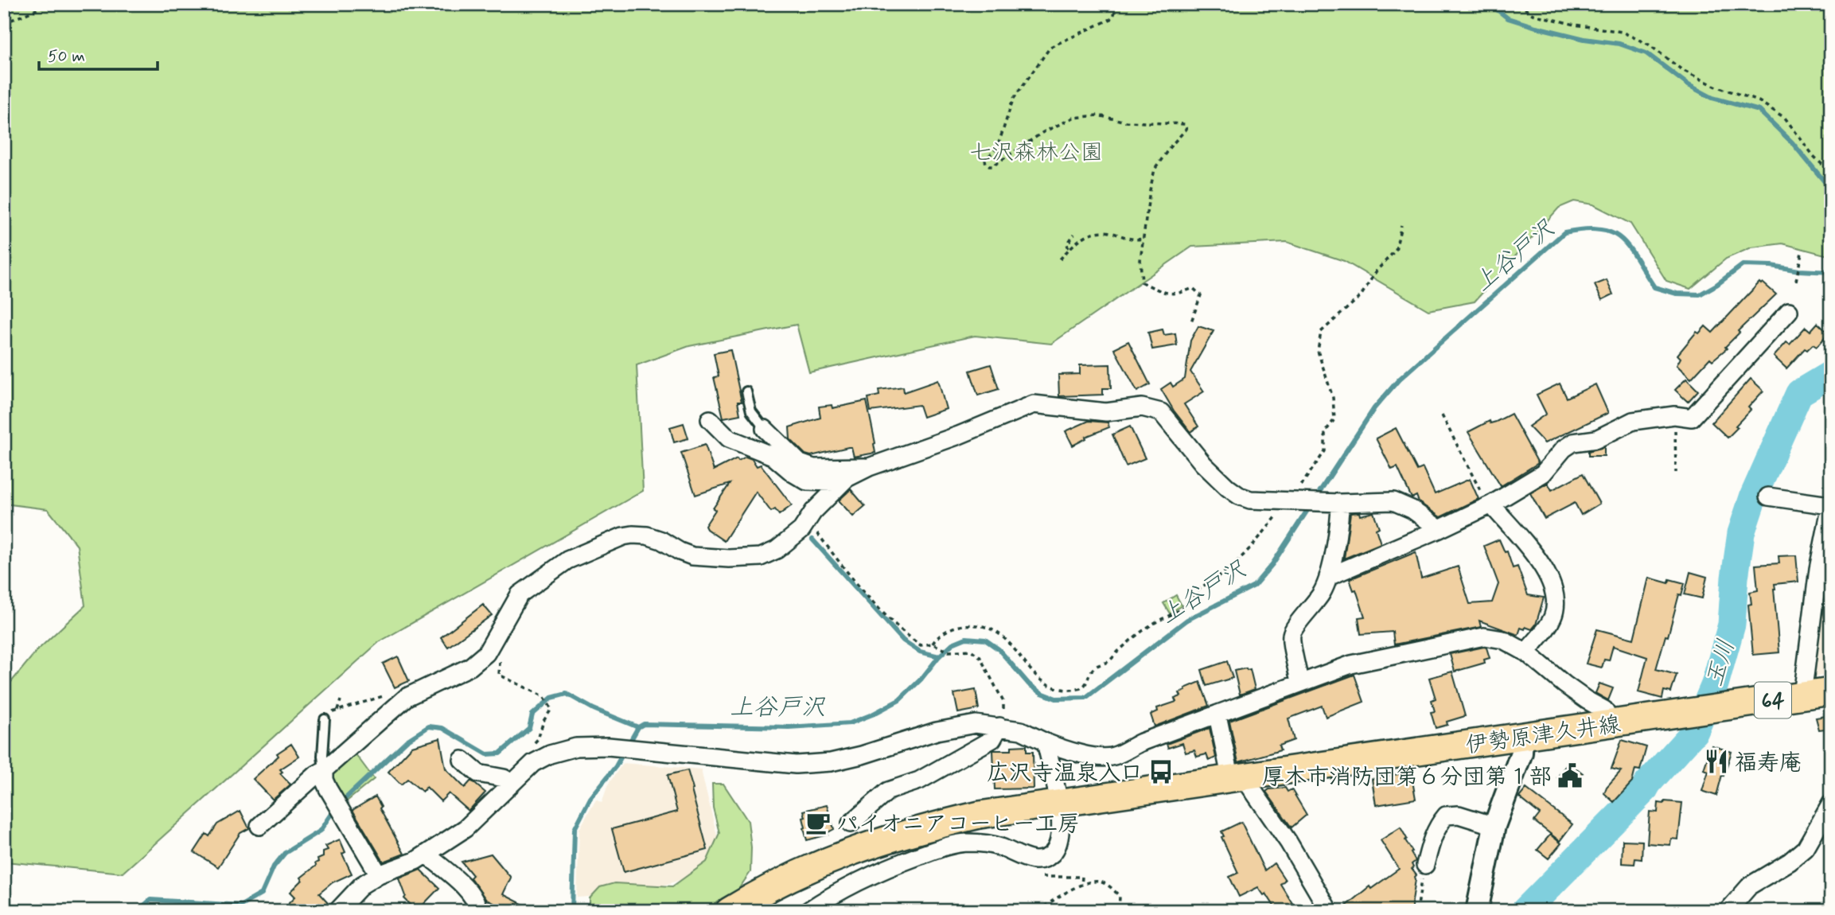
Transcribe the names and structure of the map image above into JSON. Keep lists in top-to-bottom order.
{
  "streets": {
    "main road": ["64", "伊勢原津久井線"]
  },
  "crossings": [
    ["64", "伊勢原津久井線"]
  ],
  "water": ["上谷戸沢", "玉川"],
  "parks": ["七沢森林公園"],
  "places": {
    "restaurant": ["福寿庵"],
    "bus stop": ["広沢寺温泉入口"],
    "public building": ["厚木市消防団第６分団第１部"],
    "cafe": ["パイオニアコーヒー工房"]
  },
  "scale_bar": "50 m"
}
